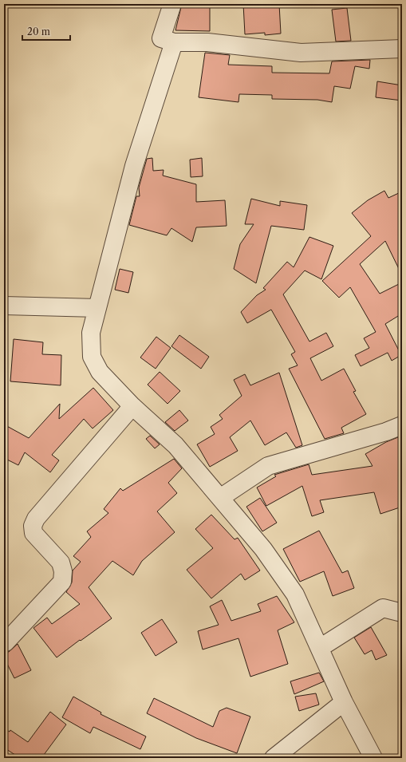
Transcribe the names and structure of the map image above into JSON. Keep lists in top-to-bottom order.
{
  "scale_bar": "20 m"
}
